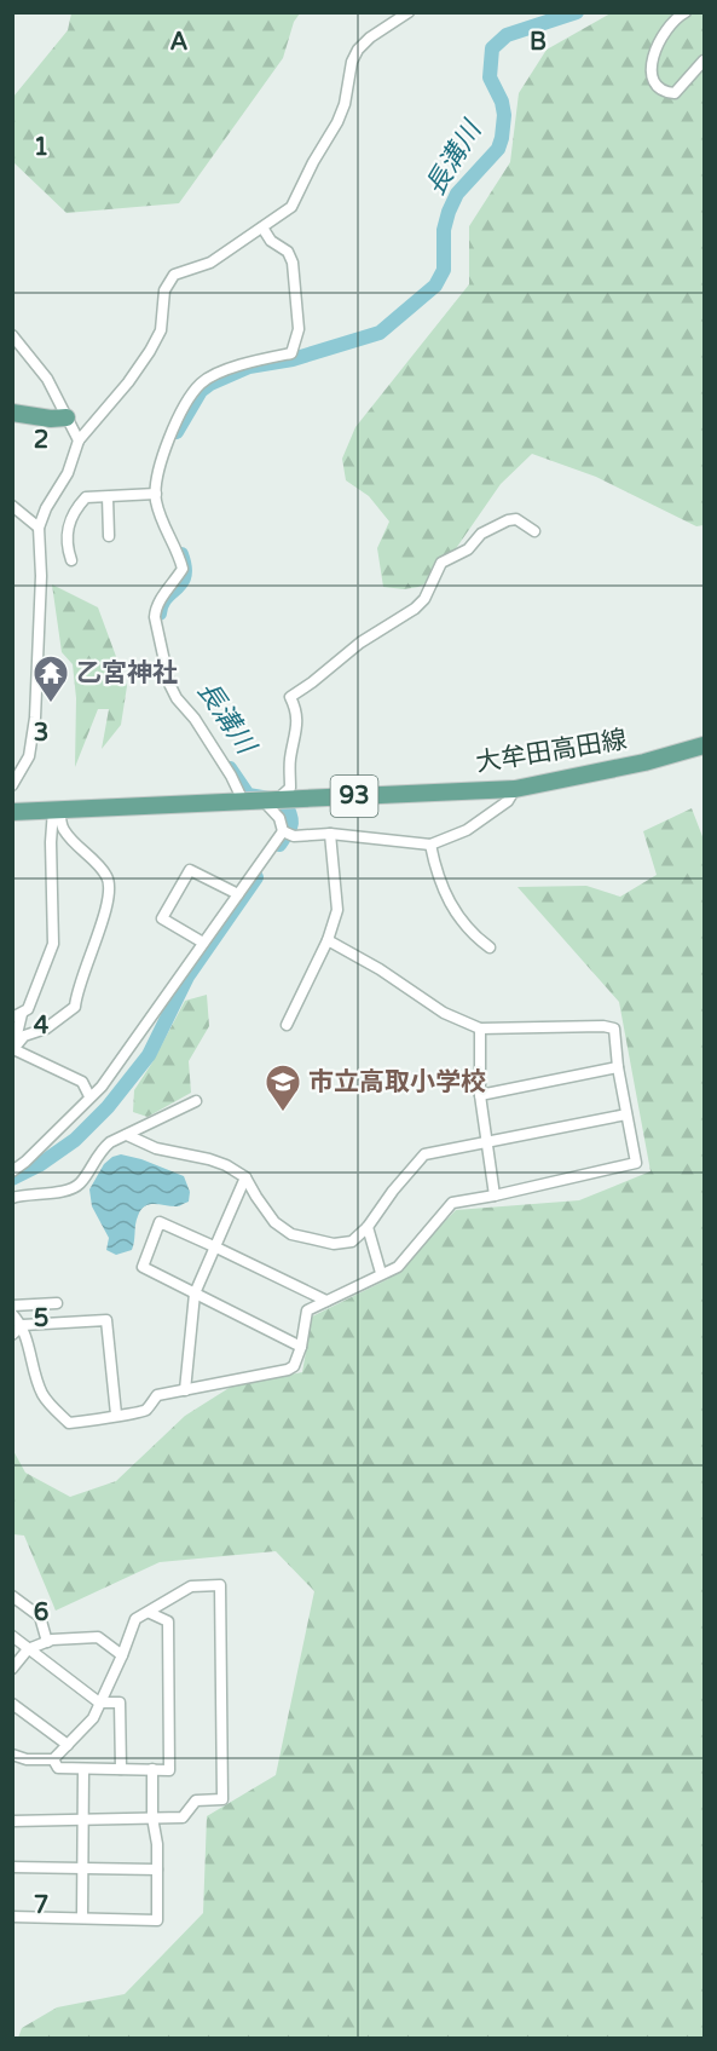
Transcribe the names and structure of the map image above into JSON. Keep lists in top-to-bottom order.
{
  "streets": {
    "main road": ["大牟田高田線", "93"]
  },
  "water": ["長溝川"],
  "places": {
    "temple": ["乙宮神社"],
    "school or university": ["市立高取小学校"]
  },
  "grid": {
    "columns": ["A", "B"],
    "rows": [
      "1",
      "2",
      "3",
      "4",
      "5",
      "6",
      "7"
    ]
  }
}
